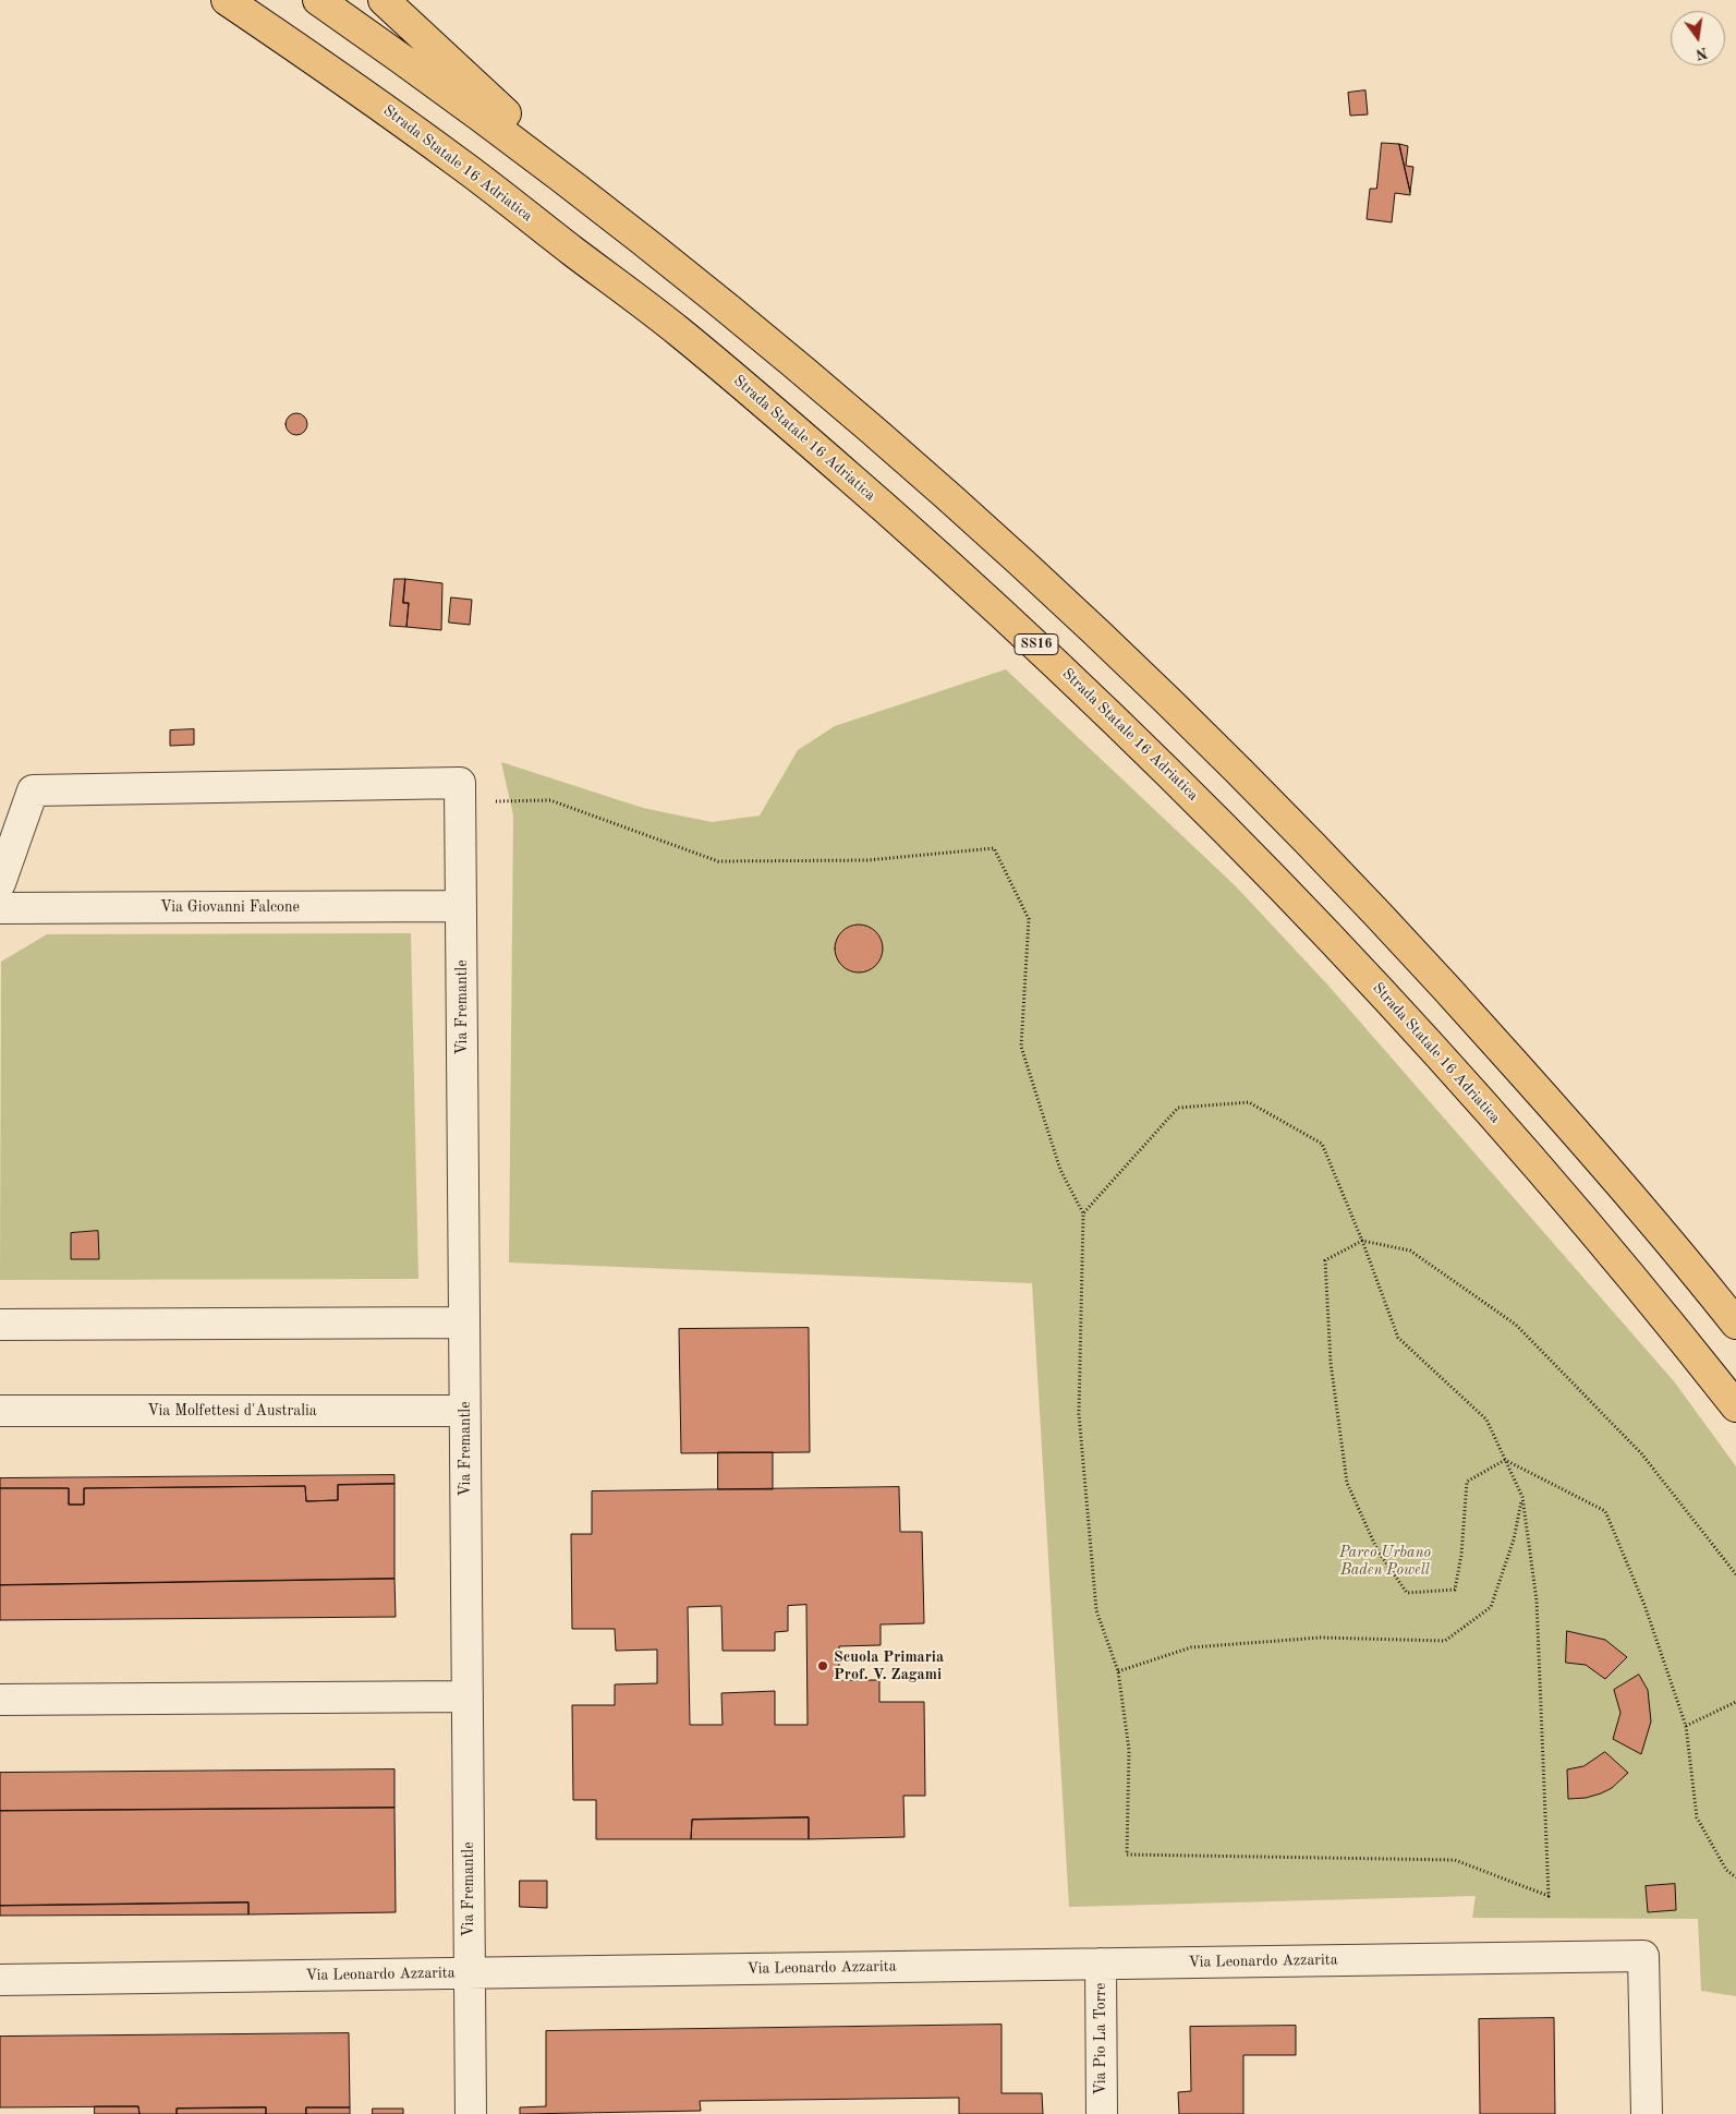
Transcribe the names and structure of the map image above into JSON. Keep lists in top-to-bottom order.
{
  "streets": {
    "highway": ["Strada Statale 16 Adriatica", "SS16"],
    "street": [
      "Via Giovanni Falcone",
      "Via Fremantle",
      "Via Molfettesi d'Australia",
      "Via Leonardo Azzarita",
      "Via Pio La Torre"
    ]
  },
  "crossings": [
    ["Via Giovanni Falcone", "Via Fremantle"],
    ["Via Fremantle", "Via Molfettesi d'Australia"],
    ["Via Fremantle", "Via Leonardo Azzarita"],
    ["Via Leonardo Azzarita", "Via Pio La Torre"]
  ],
  "parks": ["Parco Urbano Baden Powell"],
  "places": ["Scuola Primaria Prof. V. Zagami"],
  "north": "bottom"
}
